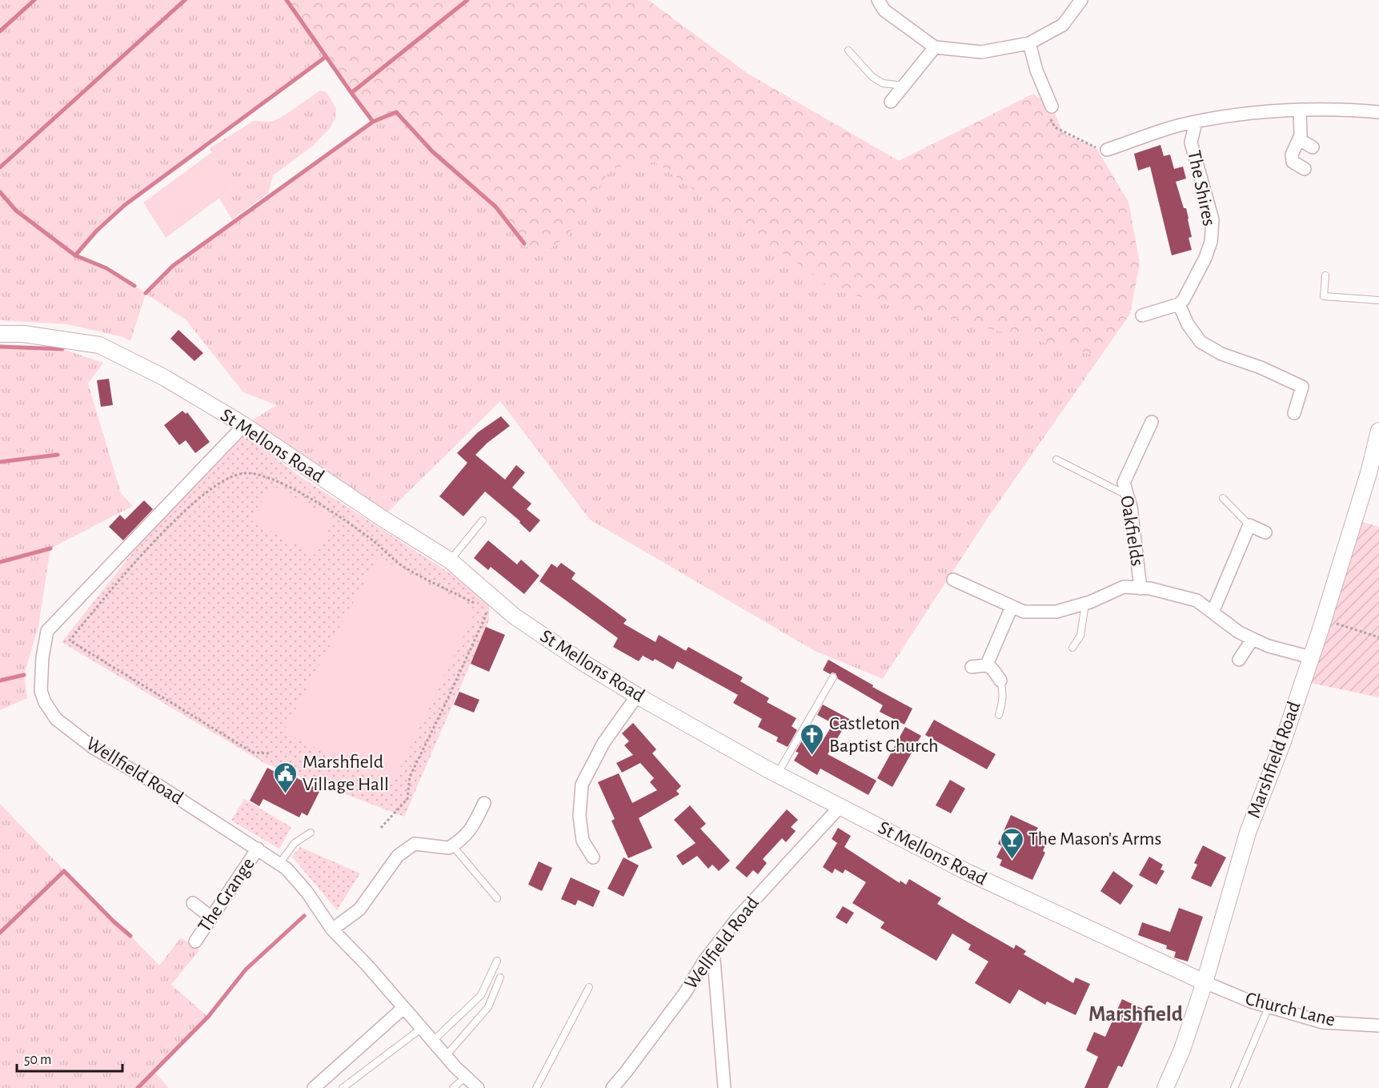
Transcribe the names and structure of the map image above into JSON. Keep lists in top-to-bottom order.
{
  "streets": {
    "street": [
      "The Shires",
      "St Mellons Road",
      "Oakfields",
      "Marshfield Road",
      "Wellfield Road",
      "The Grange",
      "Church Lane"
    ]
  },
  "crossings": [
    ["St Mellons Road", "Marshfield Road"],
    ["St Mellons Road", "Wellfield Road"],
    ["St Mellons Road", "Church Lane"],
    ["Oakfields", "Marshfield Road"],
    ["Marshfield Road", "Church Lane"],
    ["Wellfield Road", "The Grange"]
  ],
  "districts": ["Marshfield"],
  "places": {
    "church": ["Castleton Baptist Church"],
    "public building": ["Marshfield Village Hall"],
    "bar": ["The Mason's Arms"]
  },
  "scale_bar": "50 m"
}
